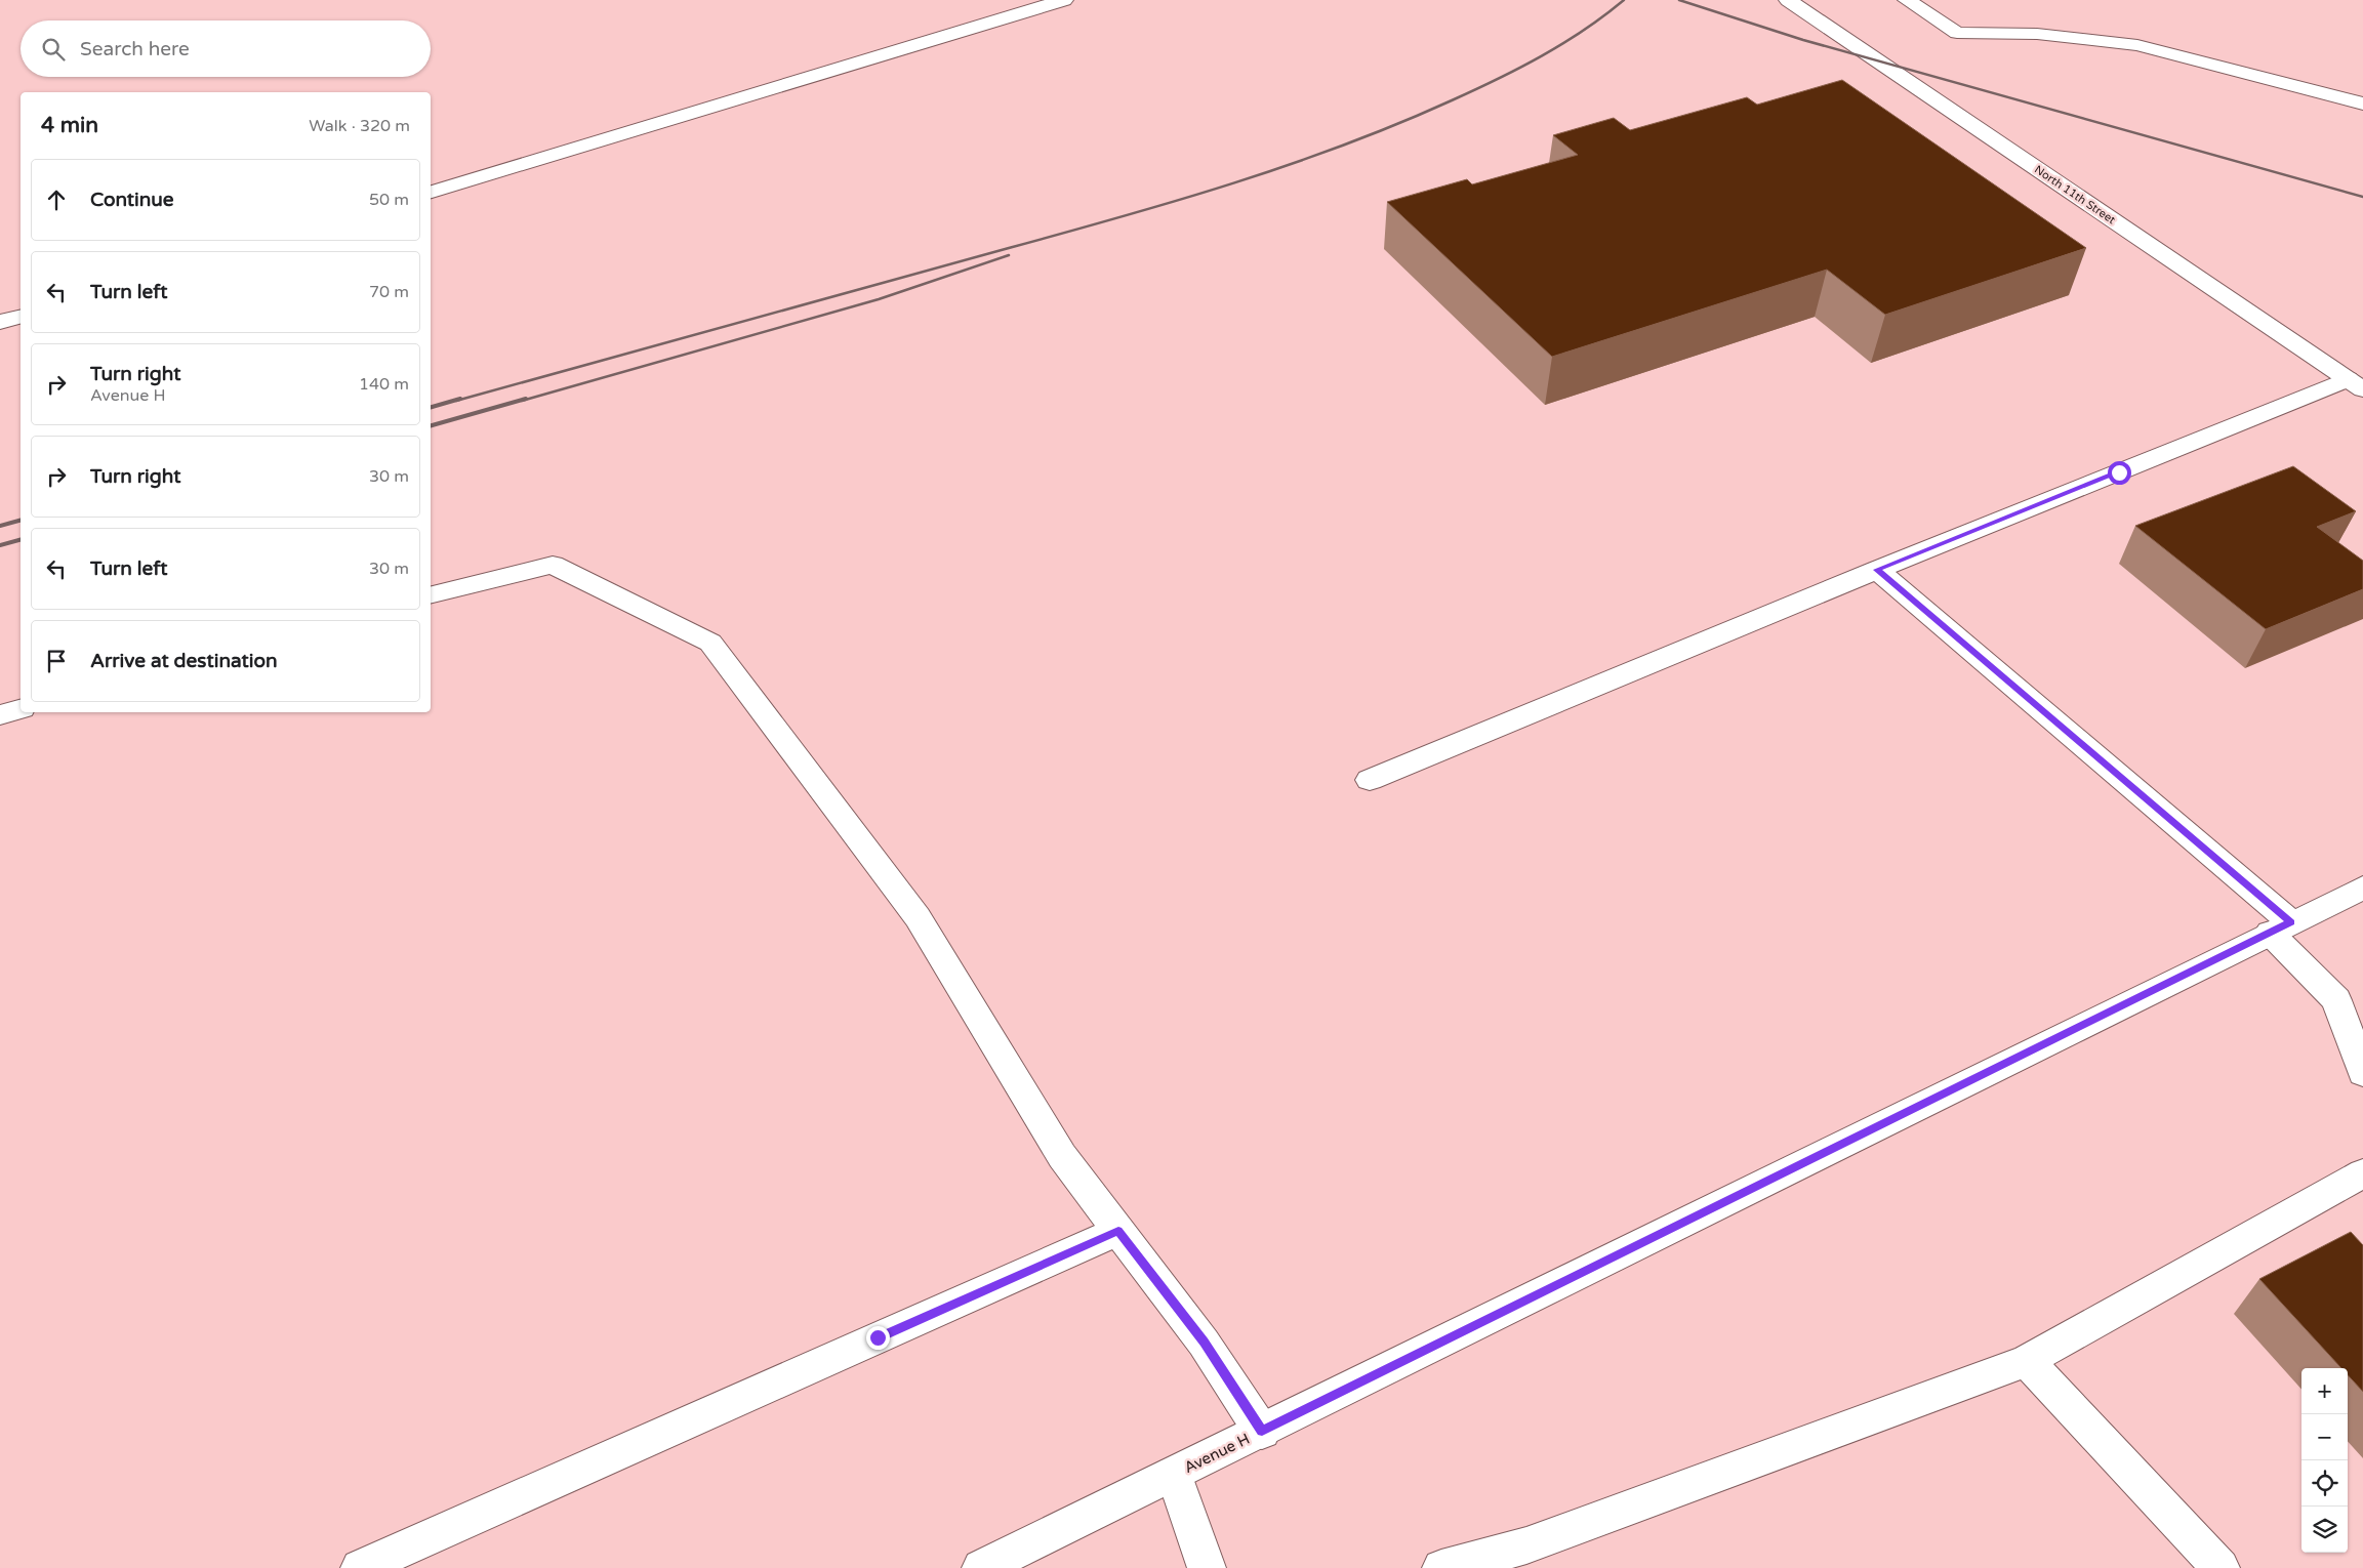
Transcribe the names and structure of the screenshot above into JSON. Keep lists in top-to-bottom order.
{
  "streets": {
    "street": ["North 11th Street", "Avenue H"]
  },
  "page": {
    "search": "Search here",
    "heading": ["4 min", "Walk · 320 m"],
    "list": [
      ["Continue", "50 m"],
      ["Turn left", "70 m"],
      ["Turn right", "Avenue H", "140 m"],
      ["Turn right", "30 m"],
      ["Turn left", "30 m"],
      "Arrive at destination"
    ],
    "map_buttons": ["+", "−"]
  }
}
